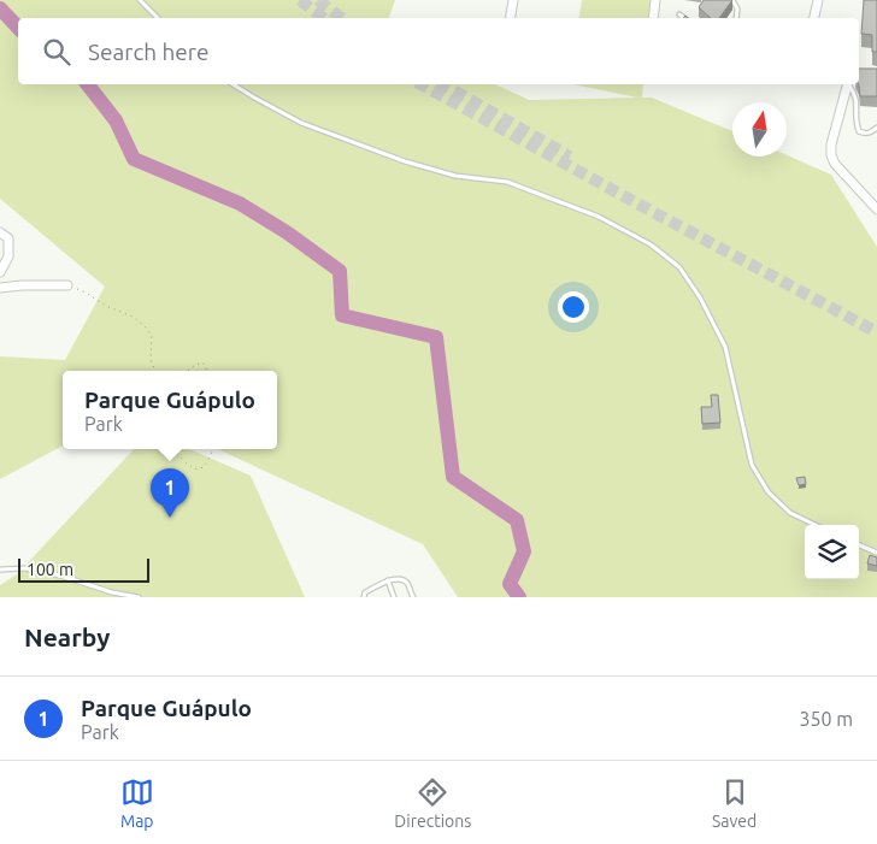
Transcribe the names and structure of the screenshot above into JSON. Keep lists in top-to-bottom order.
{
  "scale_bar": "100 m",
  "north": "top",
  "page": {
    "search": "Search here",
    "popup": ["Parque Guápulo", "Park"],
    "pins": "1",
    "scale": "100 m",
    "heading": "Nearby",
    "list": [
      {
        "mark": "1",
        "name": "Parque Guápulo",
        "note": "Park",
        "value": "350 m"
      }
    ],
    "nav": ["Map", "Directions", "Saved"]
  }
}
